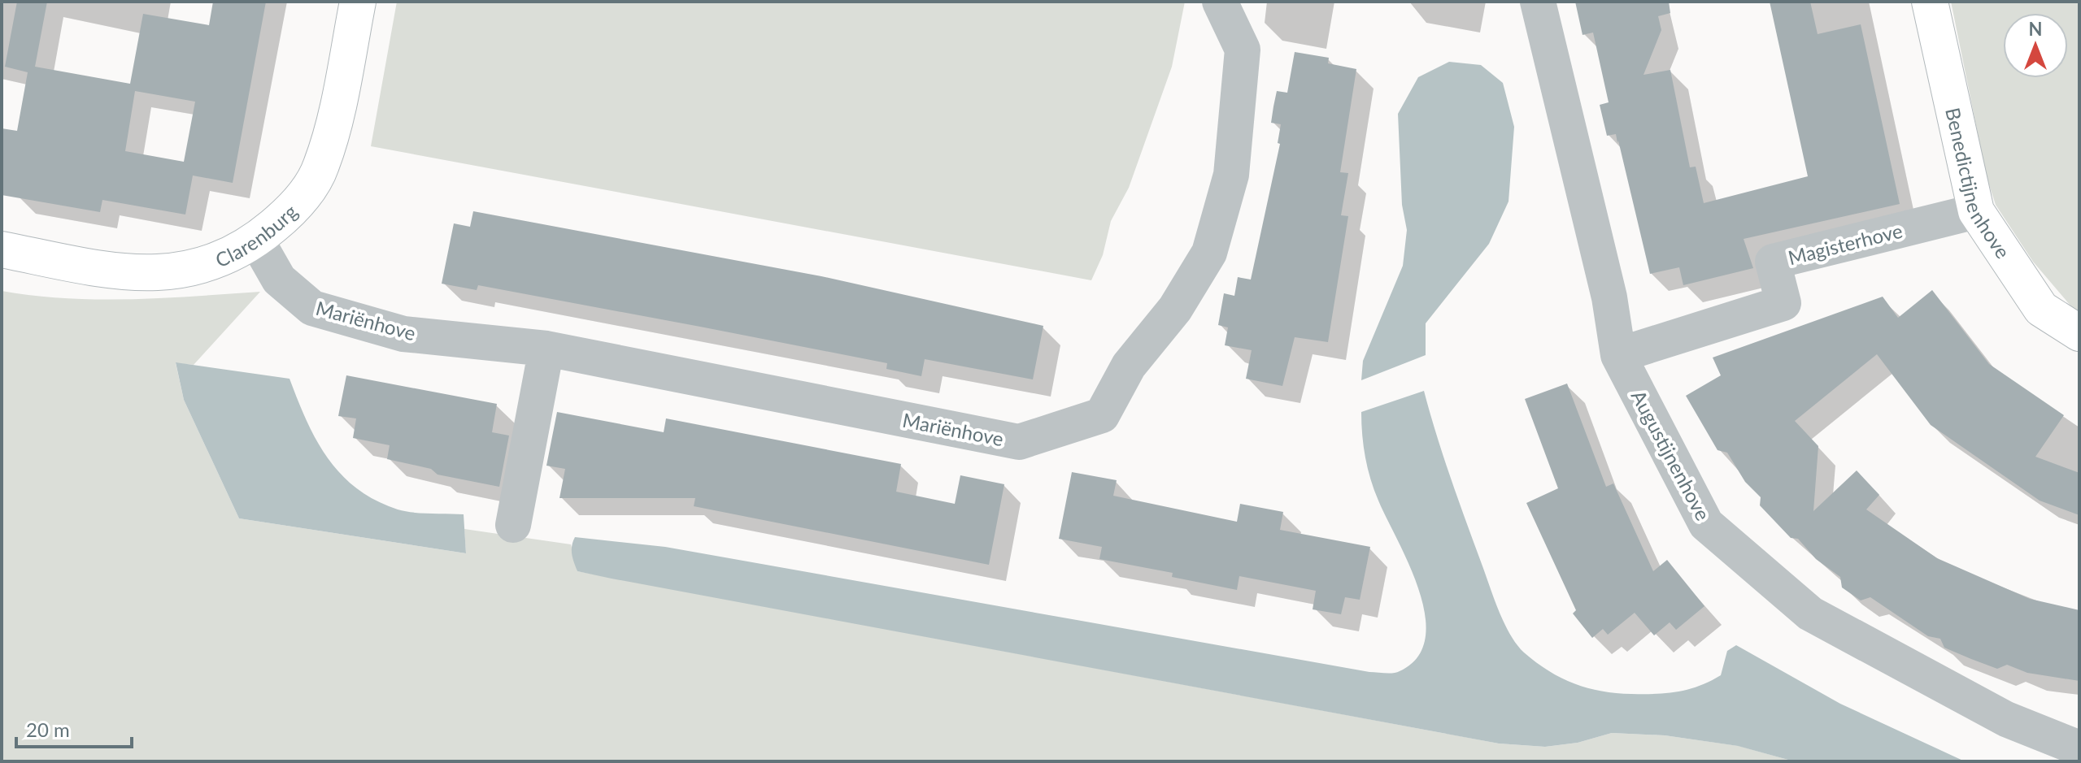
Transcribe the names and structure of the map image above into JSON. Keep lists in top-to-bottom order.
{
  "streets": {
    "street": [
      "Benedictijnenhove",
      "Clarenburg",
      "Magisterhove",
      "Mariënhove",
      "Augustijnenhove"
    ]
  },
  "crossings": [
    ["Benedictijnenhove", "Magisterhove"],
    ["Clarenburg", "Mariënhove"],
    ["Magisterhove", "Augustijnenhove"]
  ],
  "scale_bar": "20 m",
  "north": "top"
}
